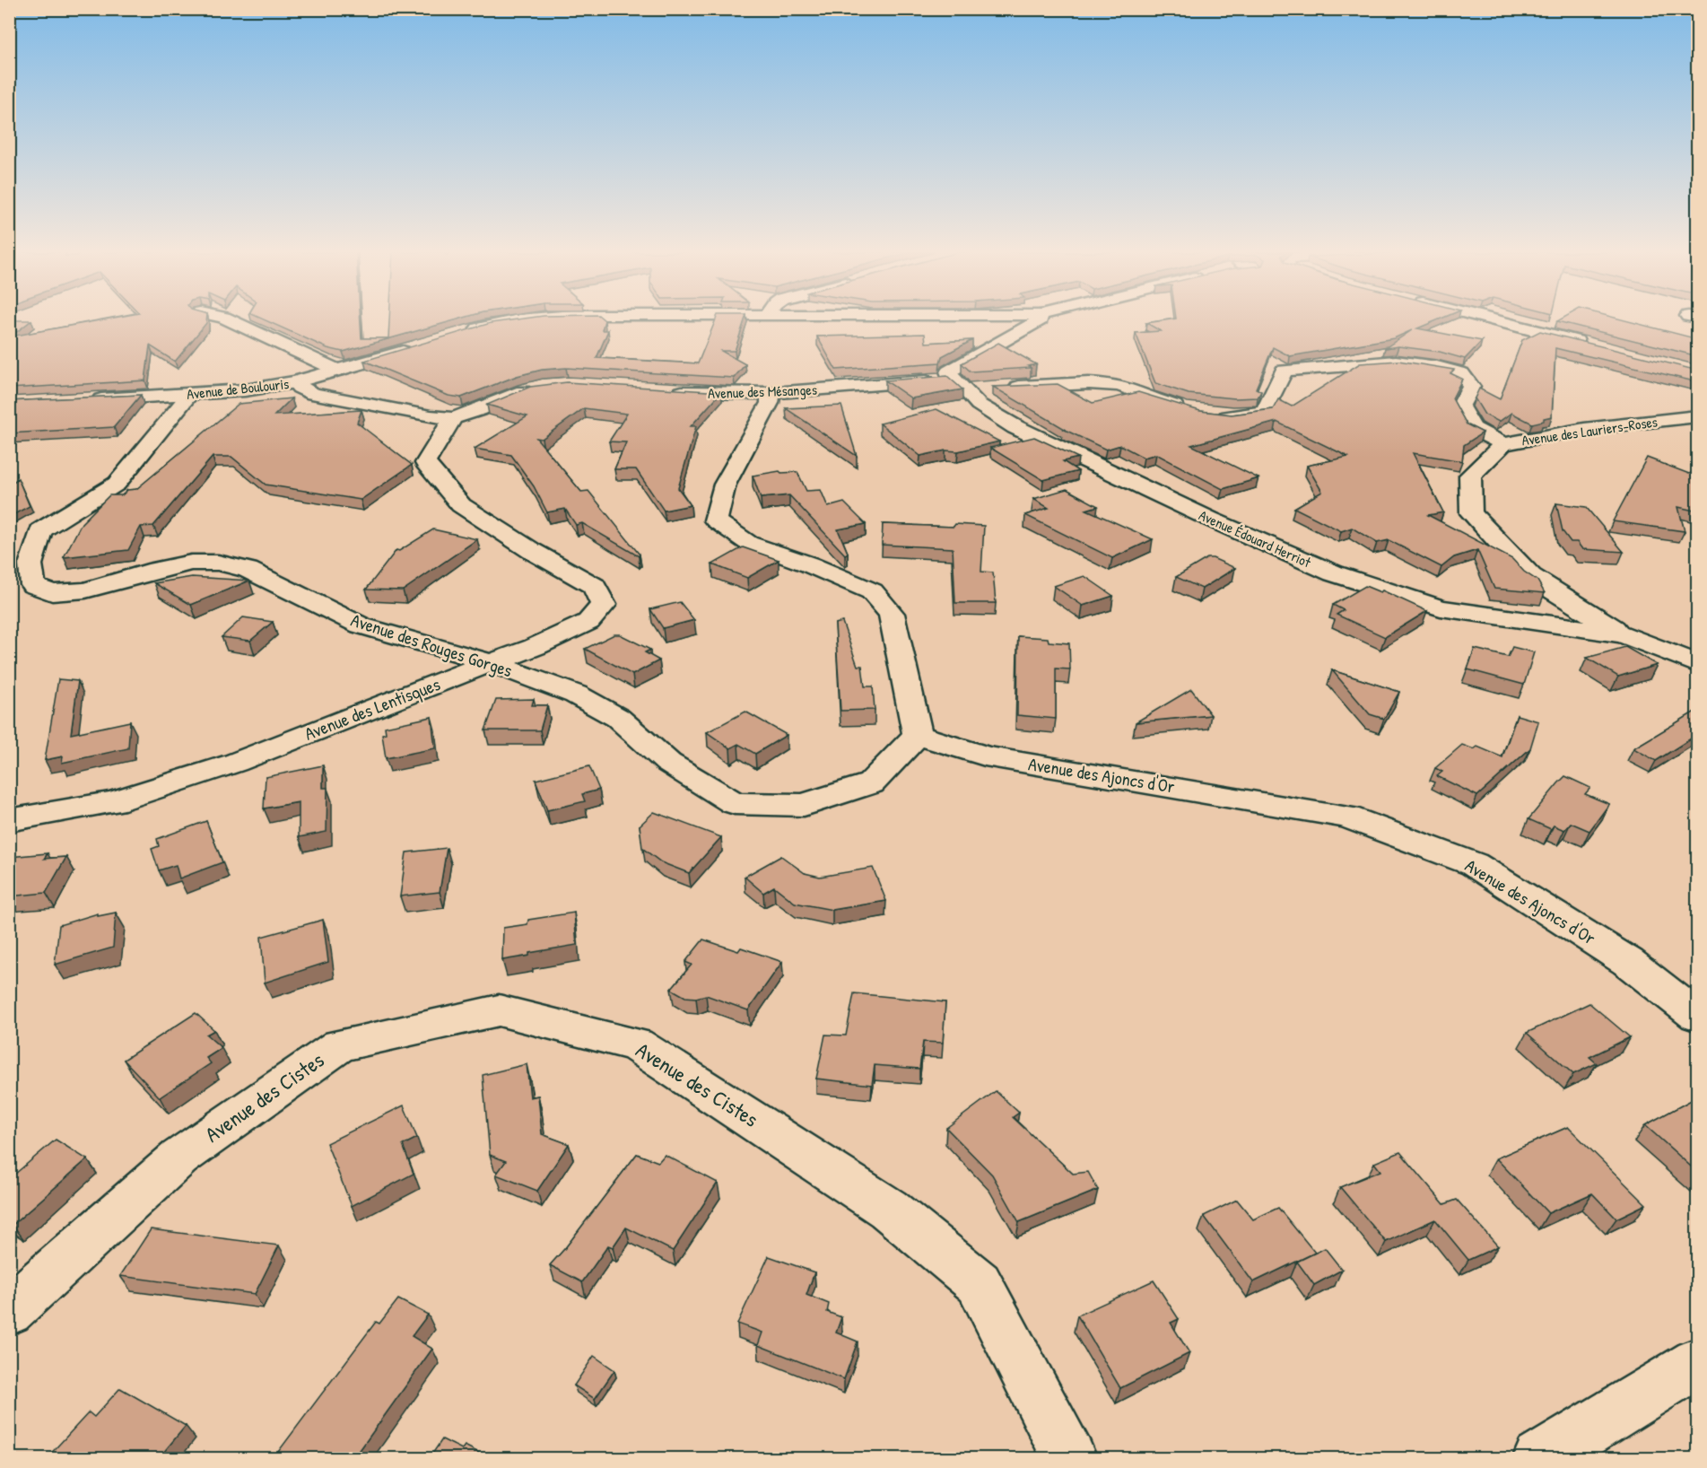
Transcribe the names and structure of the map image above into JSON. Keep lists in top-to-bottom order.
{
  "streets": {
    "street": [
      "Avenue de Boulouris",
      "Avenue des Mésanges",
      "Avenue des Lauriers-Roses",
      "Avenue Édouard Herriot",
      "Avenue des Rouges Gorges",
      "Avenue des Lentisques",
      "Avenue des Ajoncs d'Or",
      "Avenue des Cistes"
    ]
  },
  "crossings": [
    ["Avenue de Boulouris", "Avenue des Rouges Gorges"],
    ["Avenue des Mésanges", "Avenue Édouard Herriot"],
    ["Avenue des Lauriers-Roses", "Avenue Édouard Herriot"],
    ["Avenue des Rouges Gorges", "Avenue des Lentisques"],
    ["Avenue des Rouges Gorges", "Avenue des Ajoncs d'Or"]
  ]
}
